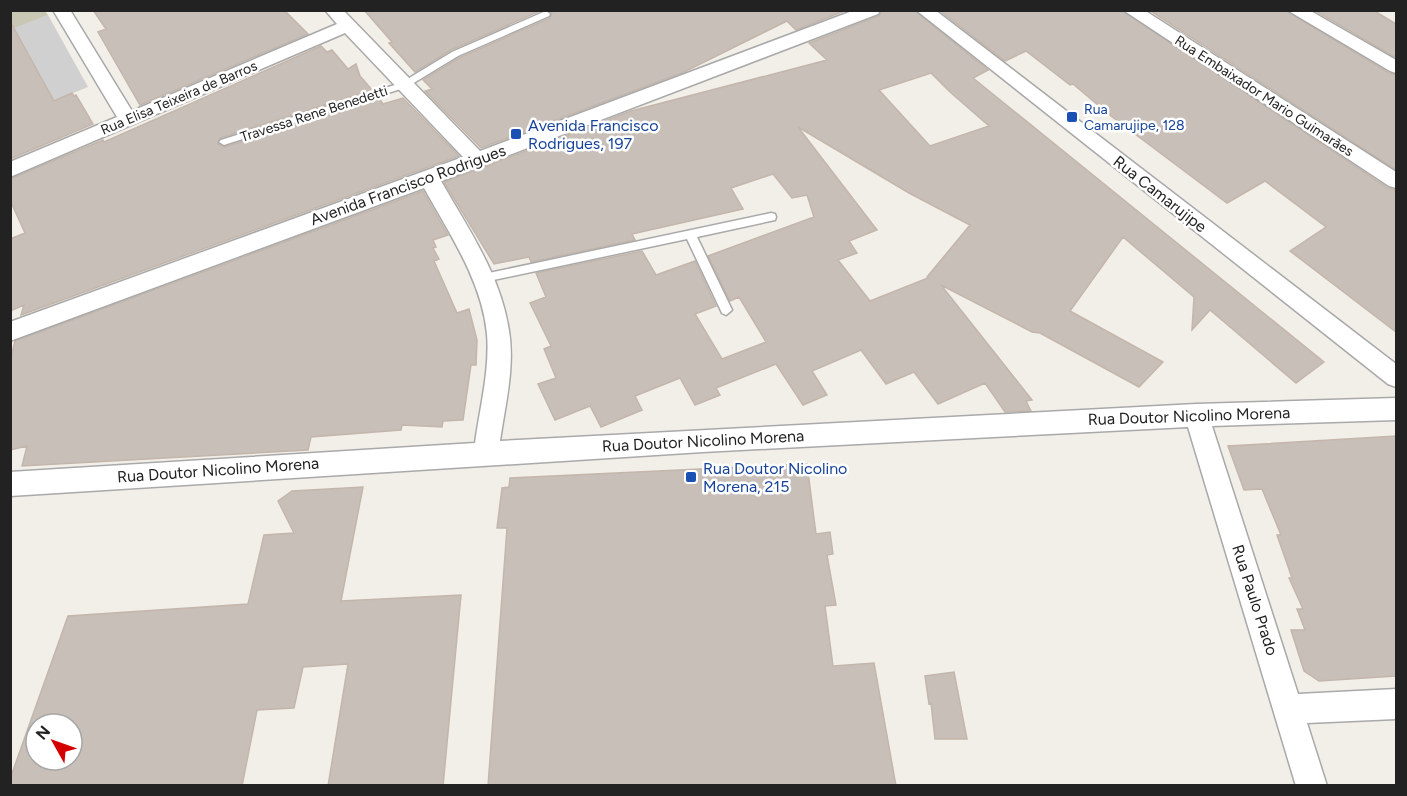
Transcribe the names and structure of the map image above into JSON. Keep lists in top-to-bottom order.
{
  "streets": {
    "street": [
      "Rua Embaixador Mario Guimarães",
      "Rua Elisa Teixeira de Barros",
      "Avenida Francisco Rodrigues",
      "Rua Camarujipe",
      "Rua Doutor Nicolino Morena",
      "Rua Paulo Prado"
    ],
    "lane": ["Travessa Rene Benedetti"]
  },
  "crossings": [
    ["Rua Doutor Nicolino Morena", "Rua Paulo Prado"]
  ],
  "places": {
    "transit": ["Rua Camarujipe, 128", "Avenida Francisco Rodrigues, 197", "Rua Doutor Nicolino Morena, 215"]
  },
  "north": "top left"
}
